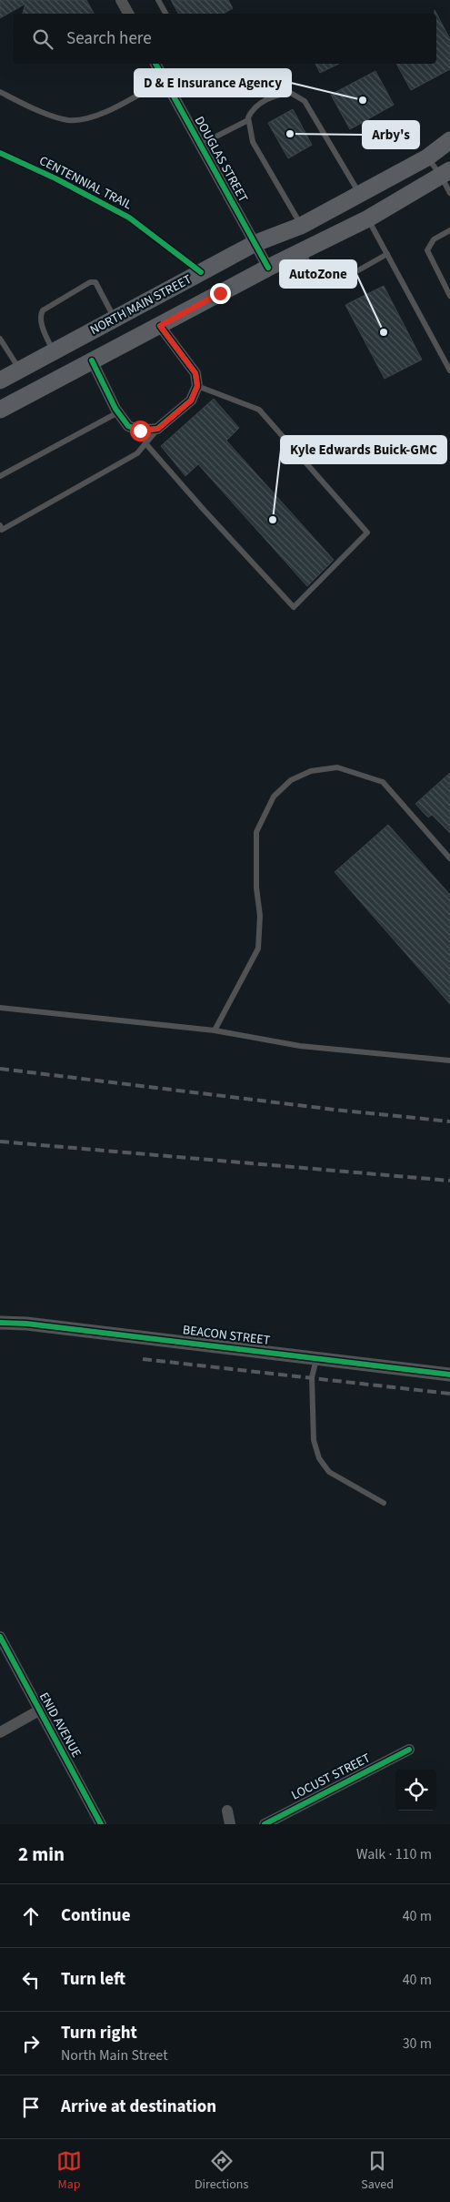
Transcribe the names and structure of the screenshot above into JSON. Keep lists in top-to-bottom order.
{
  "streets": {
    "main road": ["NORTH MAIN STREET"],
    "street": [
      "DOUGLAS STREET",
      "BEACON STREET",
      "ENID AVENUE",
      "LOCUST STREET"
    ],
    "cycle path": ["CENTENNIAL TRAIL"]
  },
  "crossings": [
    ["DOUGLAS STREET", "NORTH MAIN STREET"]
  ],
  "places": [
    "D & E Insurance Agency",
    "Arby's",
    "AutoZone",
    "Kyle Edwards Buick-GMC"
  ],
  "page": {
    "search": "Search here",
    "heading": ["2 min", "Walk · 110 m"],
    "list": [
      ["Continue", "40 m"],
      ["Turn left", "40 m"],
      ["Turn right", "North Main Street", "30 m"],
      "Arrive at destination"
    ],
    "nav": ["Map", "Directions", "Saved"]
  }
}
